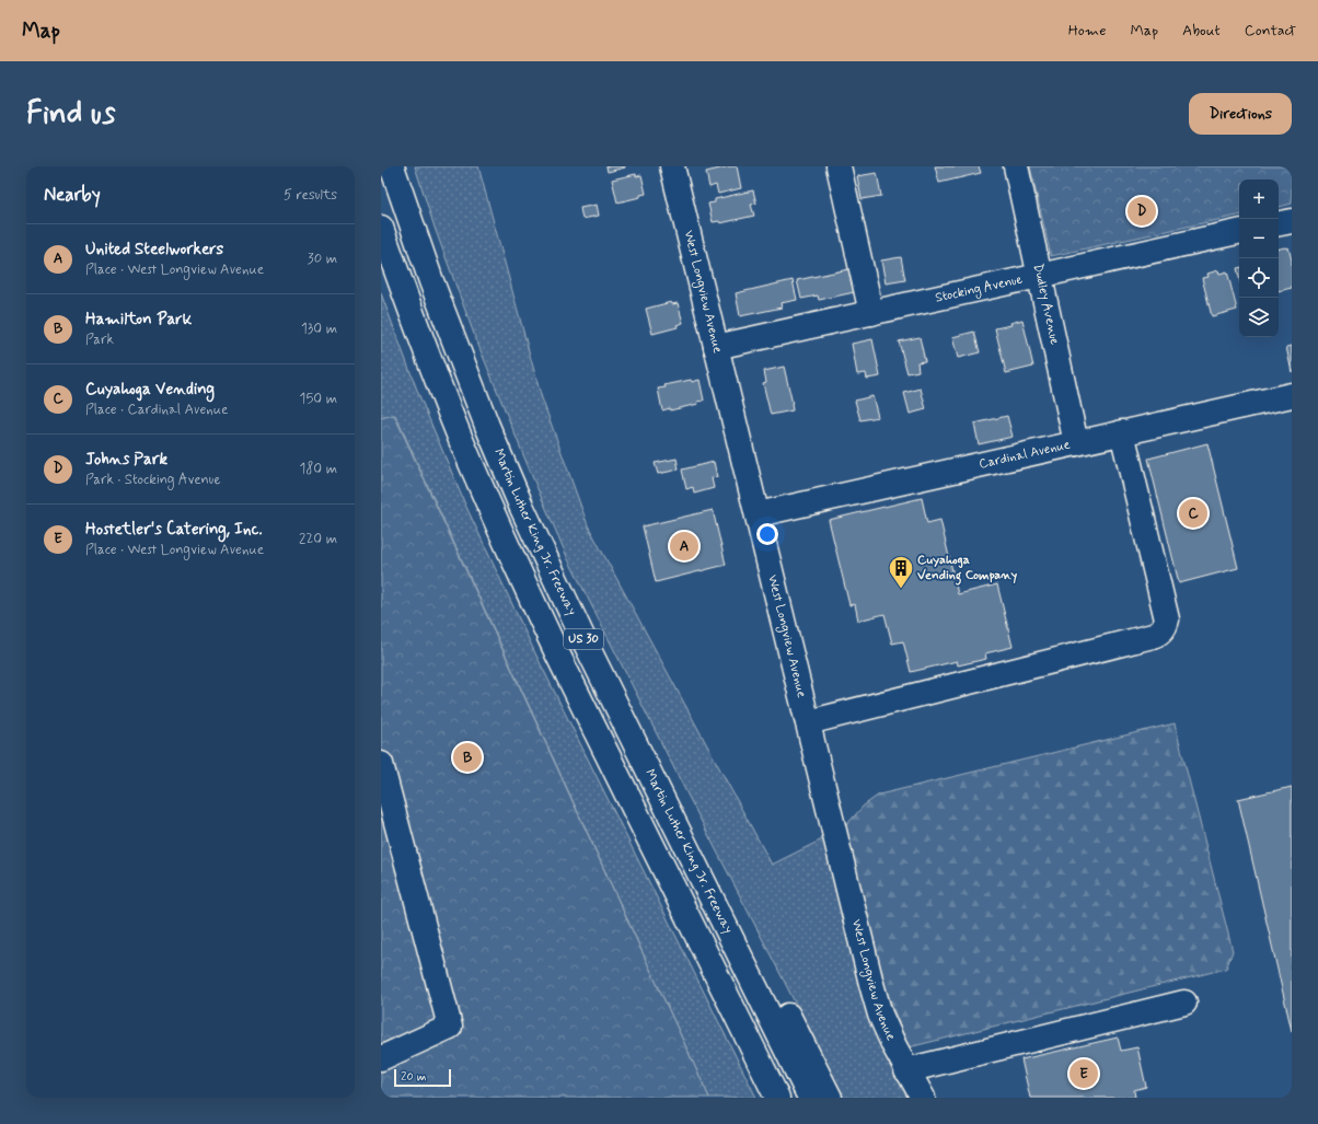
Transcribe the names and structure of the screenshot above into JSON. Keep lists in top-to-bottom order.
{
  "streets": {
    "main road": [
      "Stocking Avenue",
      "West Longview Avenue",
      "Dudley Avenue",
      "Cardinal Avenue",
      "Martin Luther King Jr. Freeway",
      "US 30"
    ]
  },
  "crossings": [
    ["Stocking Avenue", "West Longview Avenue"],
    ["Stocking Avenue", "Dudley Avenue"],
    ["West Longview Avenue", "Cardinal Avenue"],
    ["Dudley Avenue", "Cardinal Avenue"]
  ],
  "places": {
    "building": ["Cuyahoga Vending Company"]
  },
  "scale_bar": "20 m",
  "page": {
    "header": "Map",
    "nav": [
      "Home",
      "Map",
      "About",
      "Contact"
    ],
    "buttons": "Directions",
    "title": "Find us",
    "heading": ["Nearby", "5 results"],
    "map_buttons": ["+", "−"],
    "pins": [
      "D",
      "C",
      "A",
      "B",
      "E"
    ],
    "list": [
      {
        "mark": "A",
        "name": "United Steelworkers",
        "note": "Place · West Longview Avenue",
        "value": "30 m"
      },
      {
        "mark": "B",
        "name": "Hamilton Park",
        "note": "Park",
        "value": "130 m"
      },
      {
        "mark": "C",
        "name": "Cuyahoga Vending",
        "note": "Place · Cardinal Avenue",
        "value": "150 m"
      },
      {
        "mark": "D",
        "name": "Johns Park",
        "note": "Park · Stocking Avenue",
        "value": "180 m"
      },
      {
        "mark": "E",
        "name": "Hostetler's Catering, Inc.",
        "note": "Place · West Longview Avenue",
        "value": "220 m"
      }
    ],
    "scale": "20 m"
  }
}
